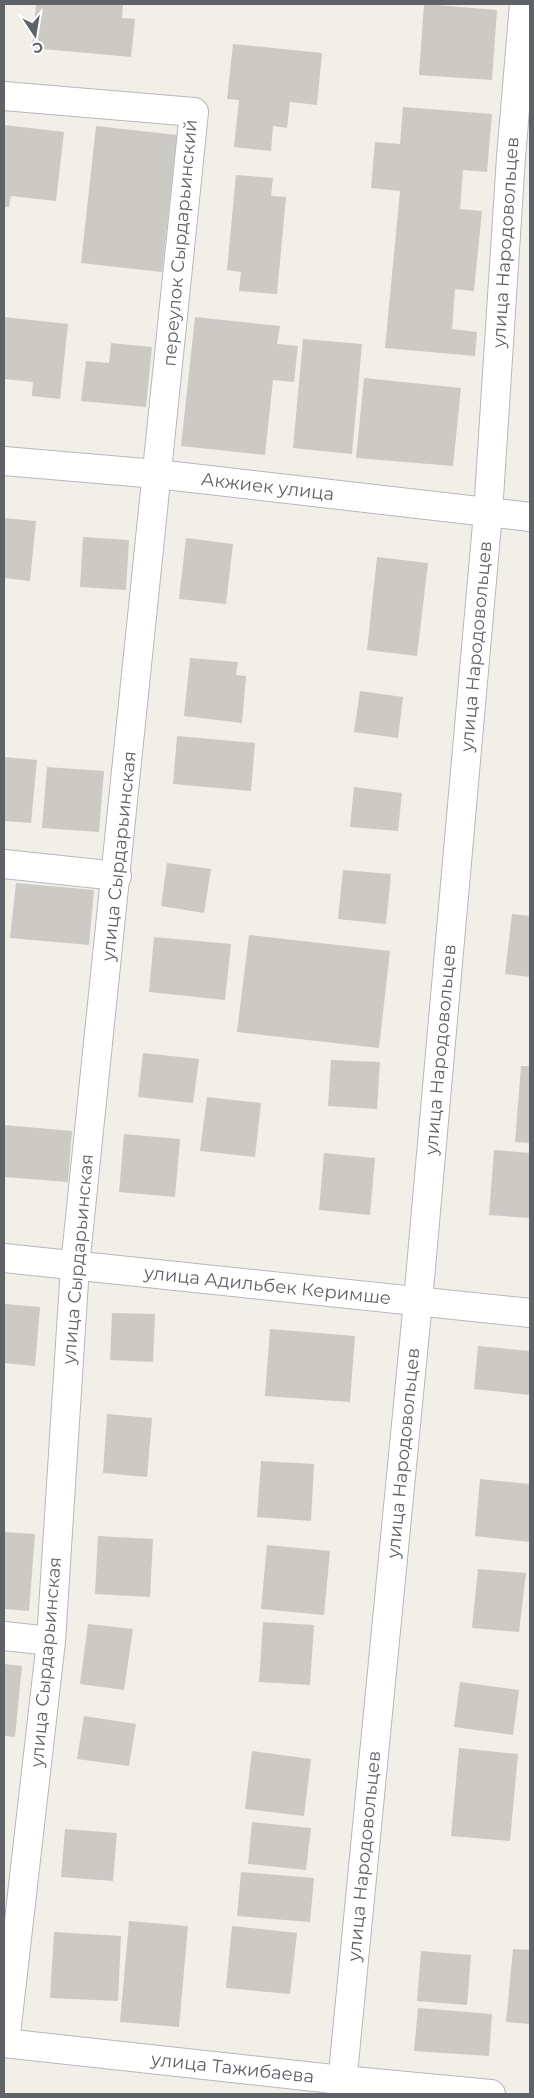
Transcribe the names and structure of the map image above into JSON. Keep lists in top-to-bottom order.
{
  "streets": {
    "street": [
      "улица Народовольцев",
      "переулок Сырдарьинский",
      "Акжиек улица",
      "улица Сырдарьинская",
      "улица Адильбек Керимше",
      "улица Тажибаева"
    ]
  },
  "crossings": [
    ["улица Народовольцев", "Акжиек улица"],
    ["улица Народовольцев", "улица Адильбек Керимше"],
    ["улица Народовольцев", "улица Тажибаева"],
    ["переулок Сырдарьинский", "Акжиек улица"],
    ["переулок Сырдарьинский", "улица Сырдарьинская"],
    ["Акжиек улица", "улица Сырдарьинская"],
    ["улица Сырдарьинская", "улица Адильбек Керимше"],
    ["улица Сырдарьинская", "улица Тажибаева"]
  ],
  "north": "bottom"
}
